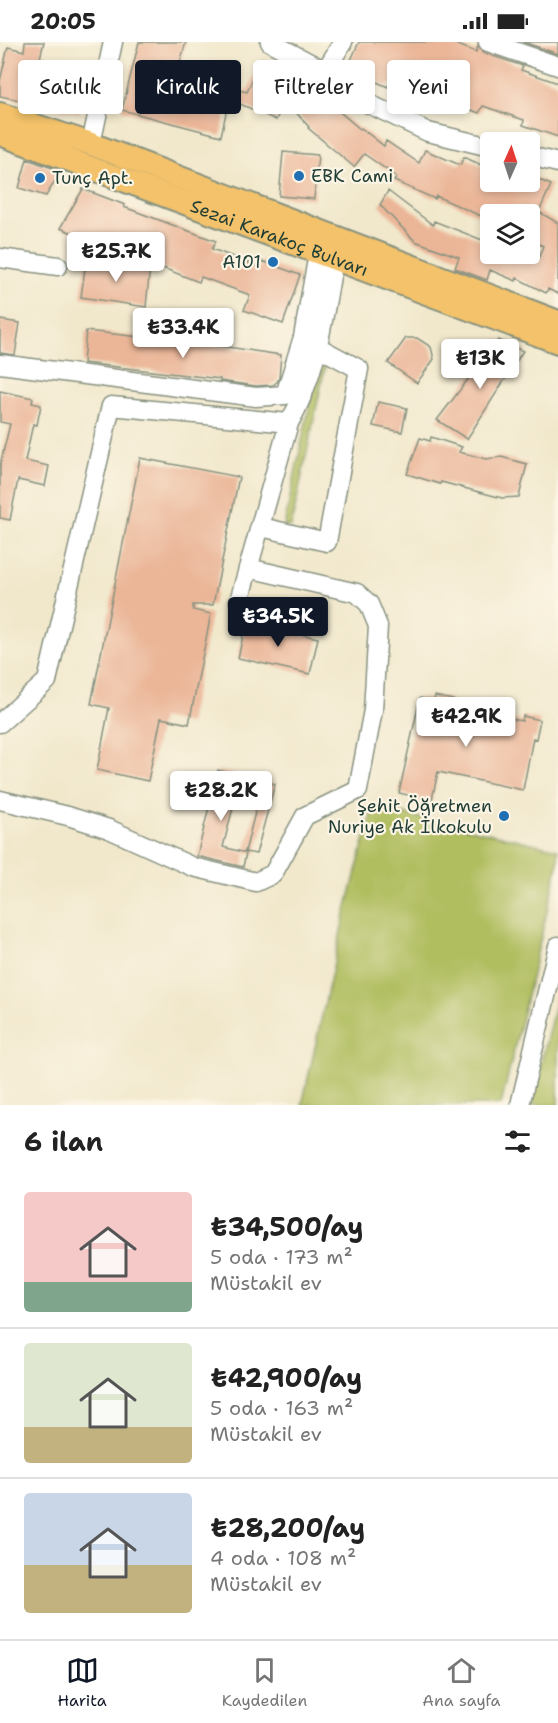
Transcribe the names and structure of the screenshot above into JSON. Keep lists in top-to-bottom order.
{
  "streets": {
    "main road": ["Sezai Karakoç Bulvarı"]
  },
  "places": [
    "EBK Cami",
    "Tunç Apt.",
    "A101",
    "Şehit Öğretmen Nuriye Ak İlkokulu"
  ],
  "north": "top",
  "page": {
    "status": "20:05",
    "chip": [
      "Satılık",
      "Kiralık",
      "Filtreler",
      "Yeni"
    ],
    "price": [
      "₺25.7K",
      "₺33.4K",
      "₺13K",
      "₺34.5K",
      "₺42.9K",
      "₺28.2K"
    ],
    "heading": "6 ilan",
    "list": [
      {
        "name": "₺34,500/ay",
        "note": "5 oda · 173 m² · Müstakil ev"
      },
      {
        "name": "₺42,900/ay",
        "note": "5 oda · 163 m² · Müstakil ev"
      },
      {
        "name": "₺28,200/ay",
        "note": "4 oda · 108 m² · Müstakil ev"
      }
    ],
    "tabs": ["Harita", "Kaydedilen", "Ana sayfa"]
  }
}
